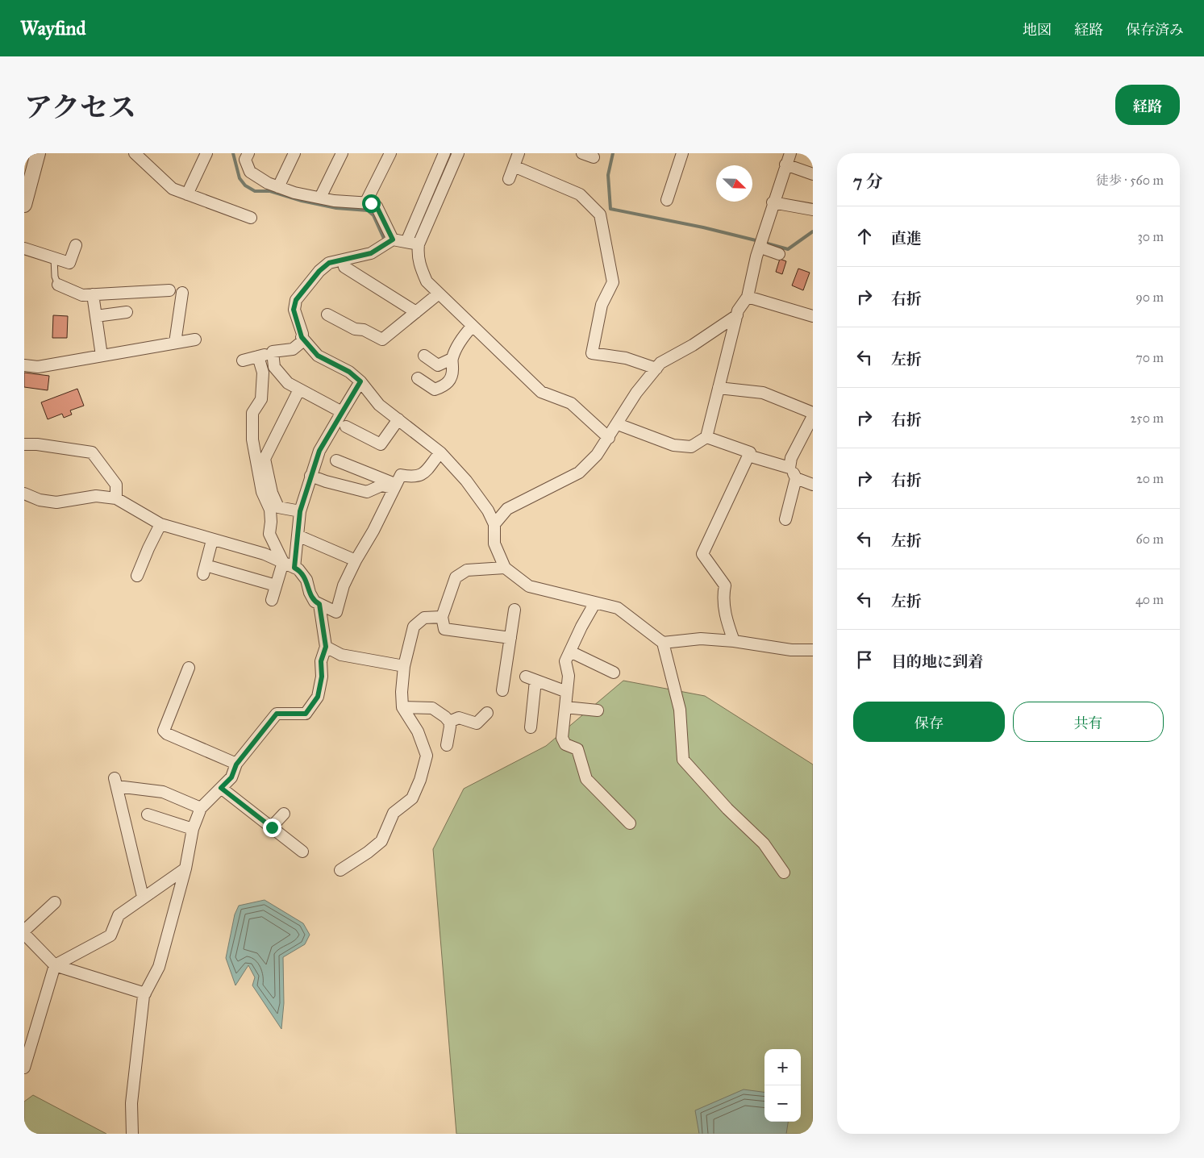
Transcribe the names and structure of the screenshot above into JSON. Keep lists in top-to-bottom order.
{
  "north": "bottom right",
  "page": {
    "header": "Wayfind",
    "nav": ["地図", "経路", "保存済み"],
    "title": "アクセス",
    "buttons": [
      "経路",
      ["保存", "共有"]
    ],
    "heading": ["7 分", "徒歩 · 560 m"],
    "list": [
      ["直進", "30 m"],
      ["右折", "90 m"],
      ["左折", "70 m"],
      ["右折", "250 m"],
      ["右折", "20 m"],
      ["左折", "60 m"],
      ["左折", "40 m"],
      "目的地に到着"
    ],
    "map_buttons": ["+", "−"]
  }
}
